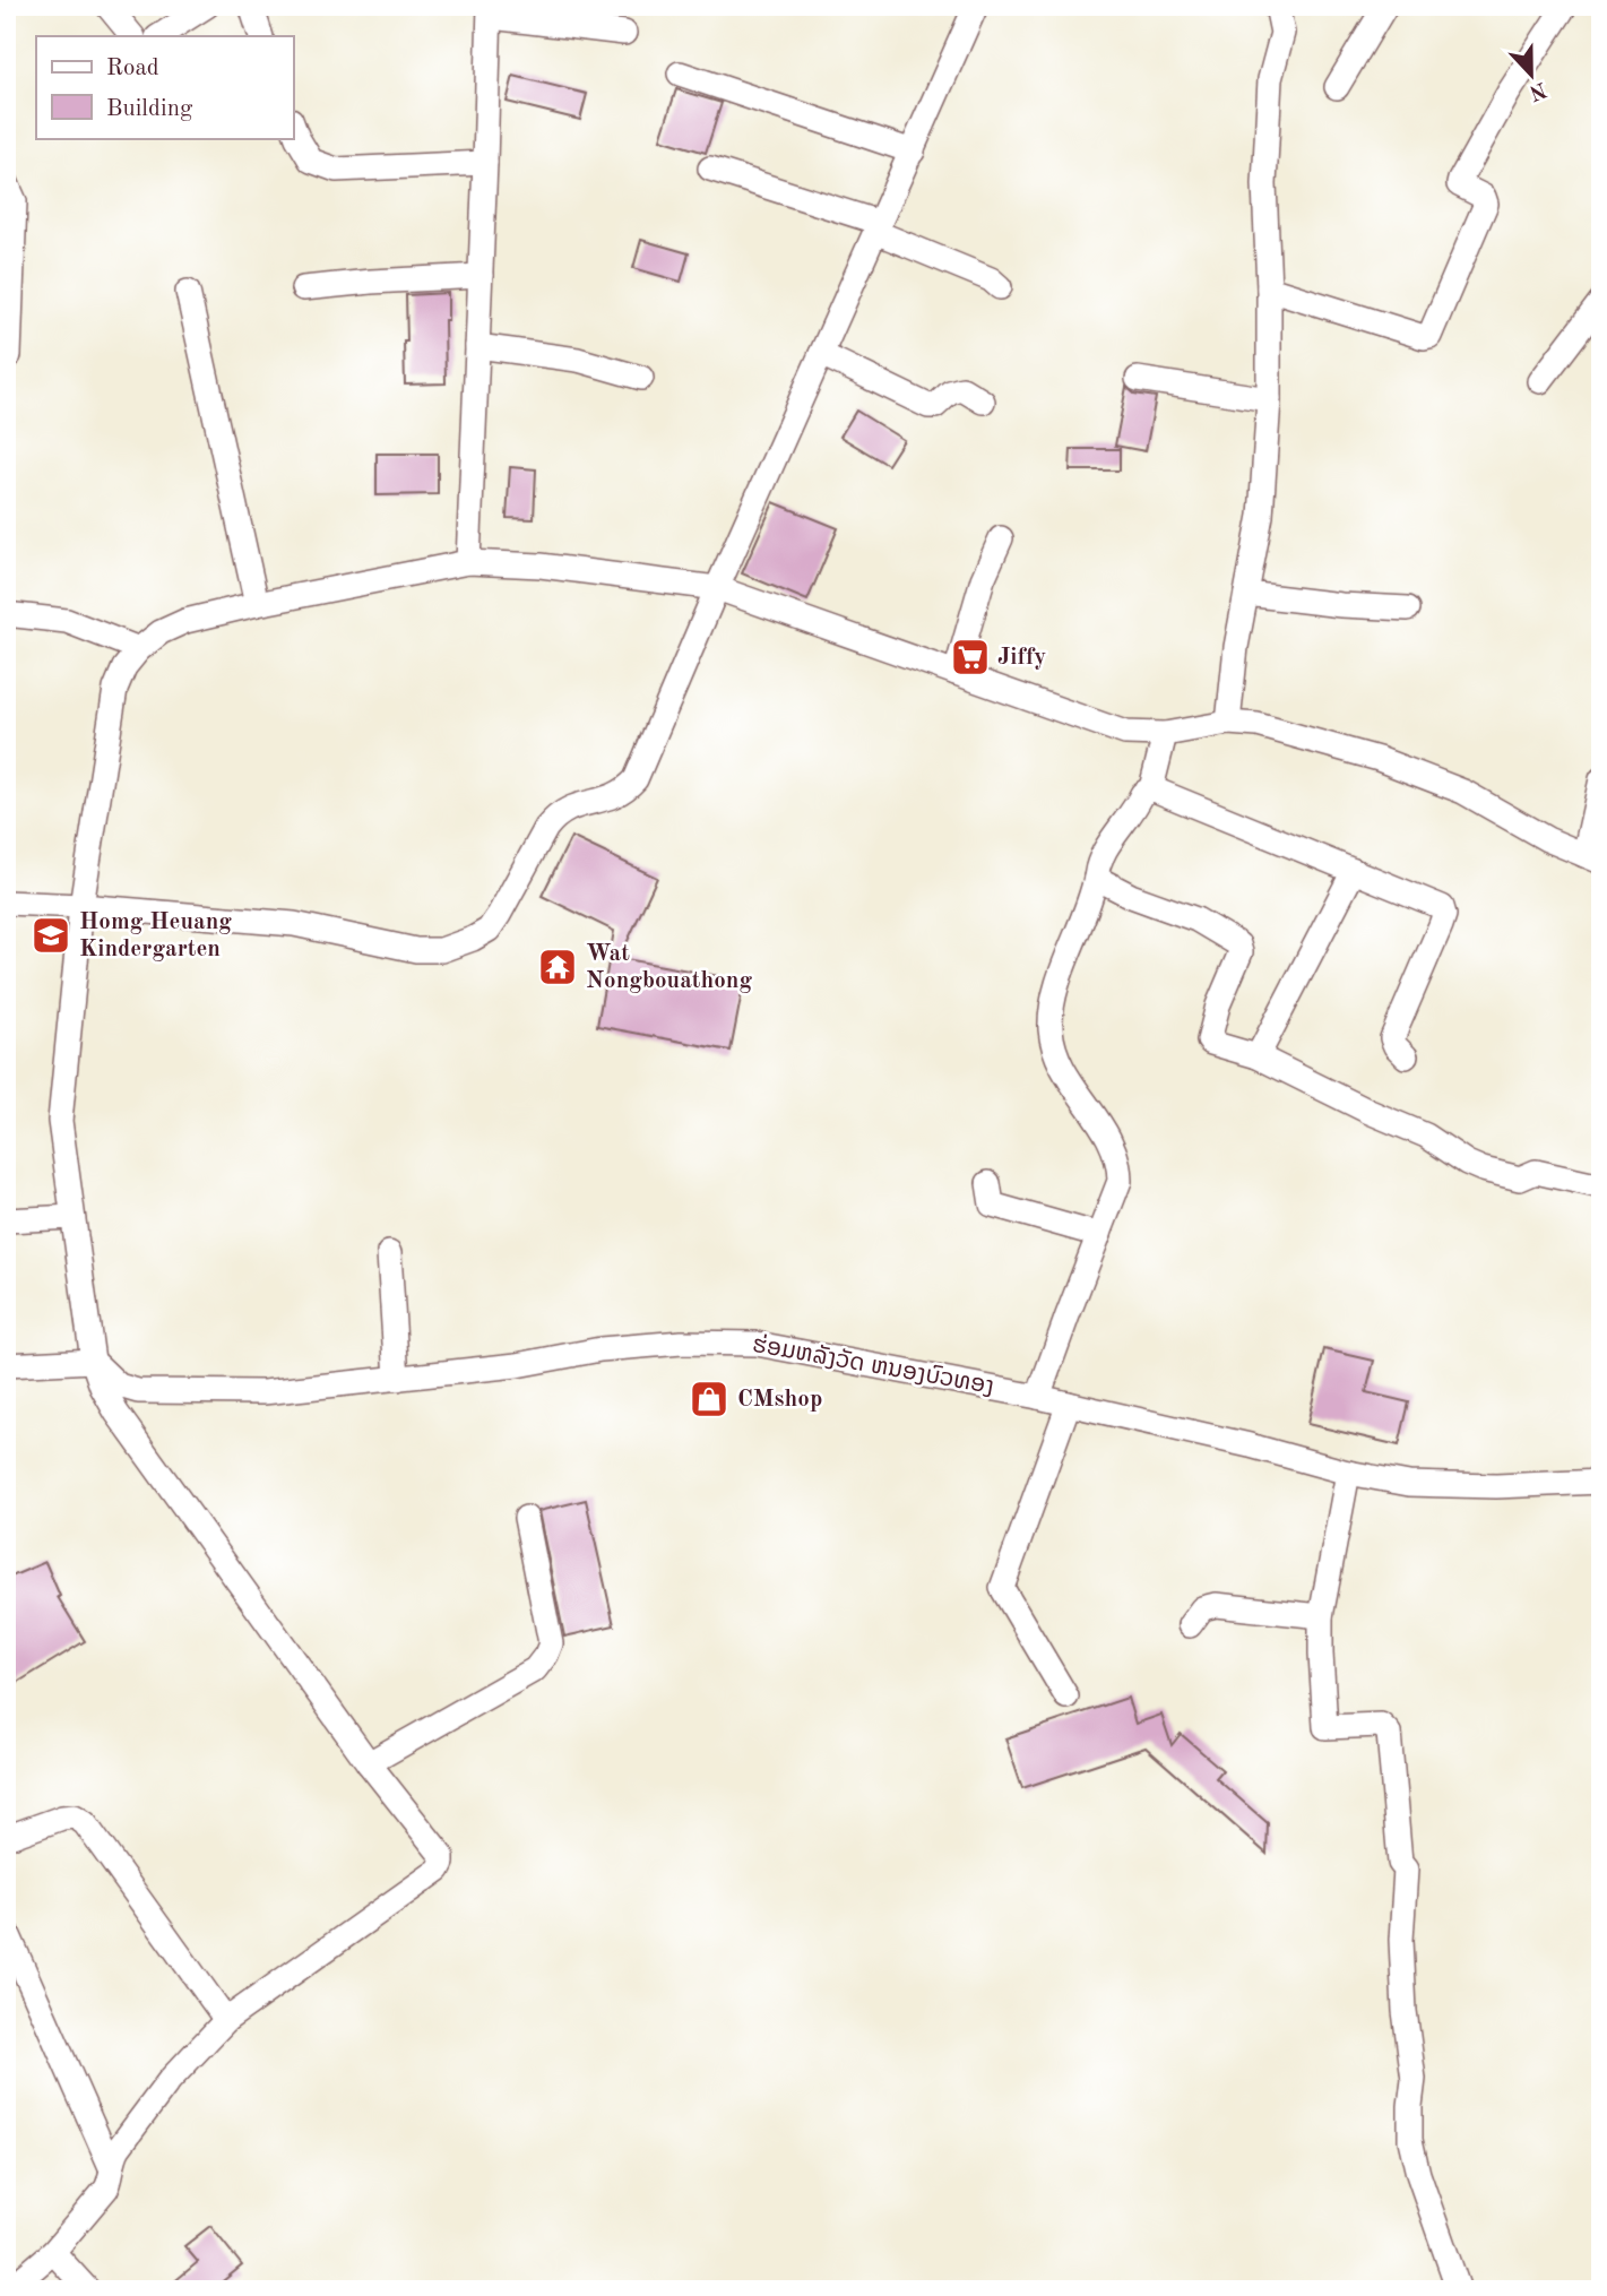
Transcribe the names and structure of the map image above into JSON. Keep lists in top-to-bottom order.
{
  "streets": {
    "street": ["ຮ່ອມຫລັງວັດ ຫນອງບົວທອງ"]
  },
  "places": {
    "supermarket": ["Jiffy"],
    "school or university": ["Homg Heuang Kindergarten"],
    "temple": ["Wat Nongbouathong"],
    "shop": ["CMshop"]
  },
  "legend": ["Road", "Building"],
  "north": "bottom"
}
